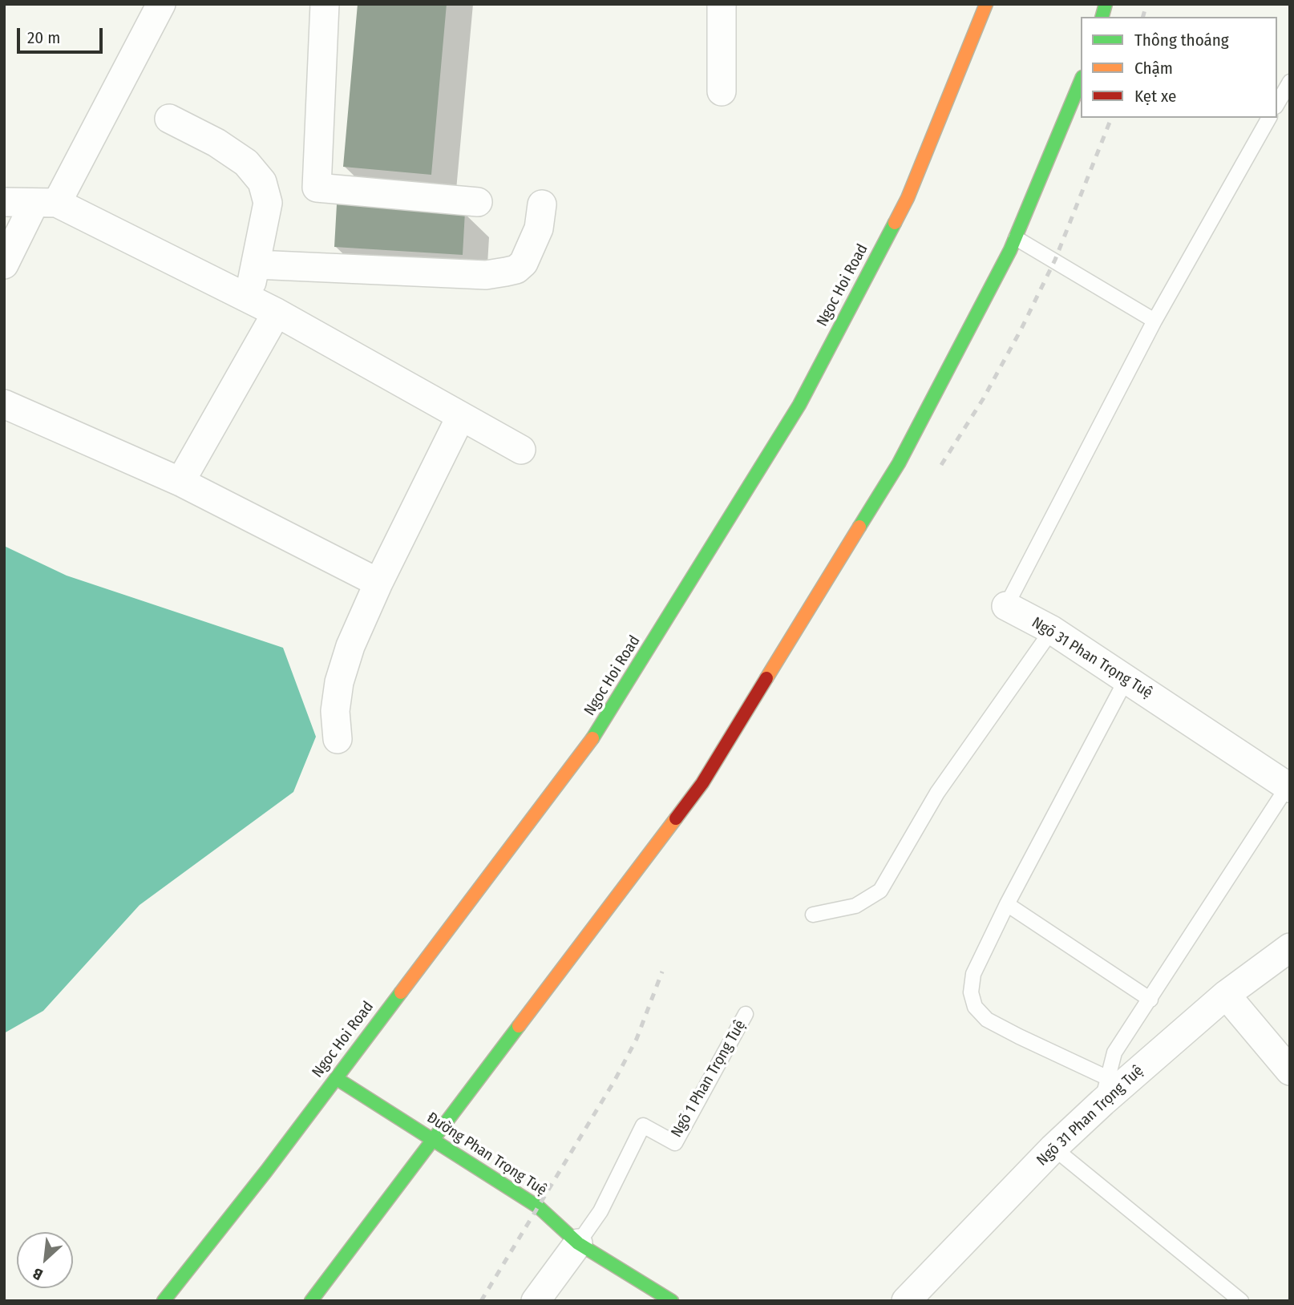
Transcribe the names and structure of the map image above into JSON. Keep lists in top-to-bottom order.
{
  "streets": {
    "main road": ["Ngoc Hoi Road", "Đường Phan Trọng Tuệ"],
    "street": ["Ngõ 31 Phan Trọng Tuệ"],
    "lane": ["Ngõ 1 Phan Trọng Tuệ"]
  },
  "crossings": [
    ["Ngoc Hoi Road", "Đường Phan Trọng Tuệ"],
    ["Ngõ 1 Phan Trọng Tuệ", "Đường Phan Trọng Tuệ"]
  ],
  "legend": ["Thông thoáng", "Chậm", "Kẹt xe"],
  "scale_bar": "20 m",
  "north": "bottom left"
}
